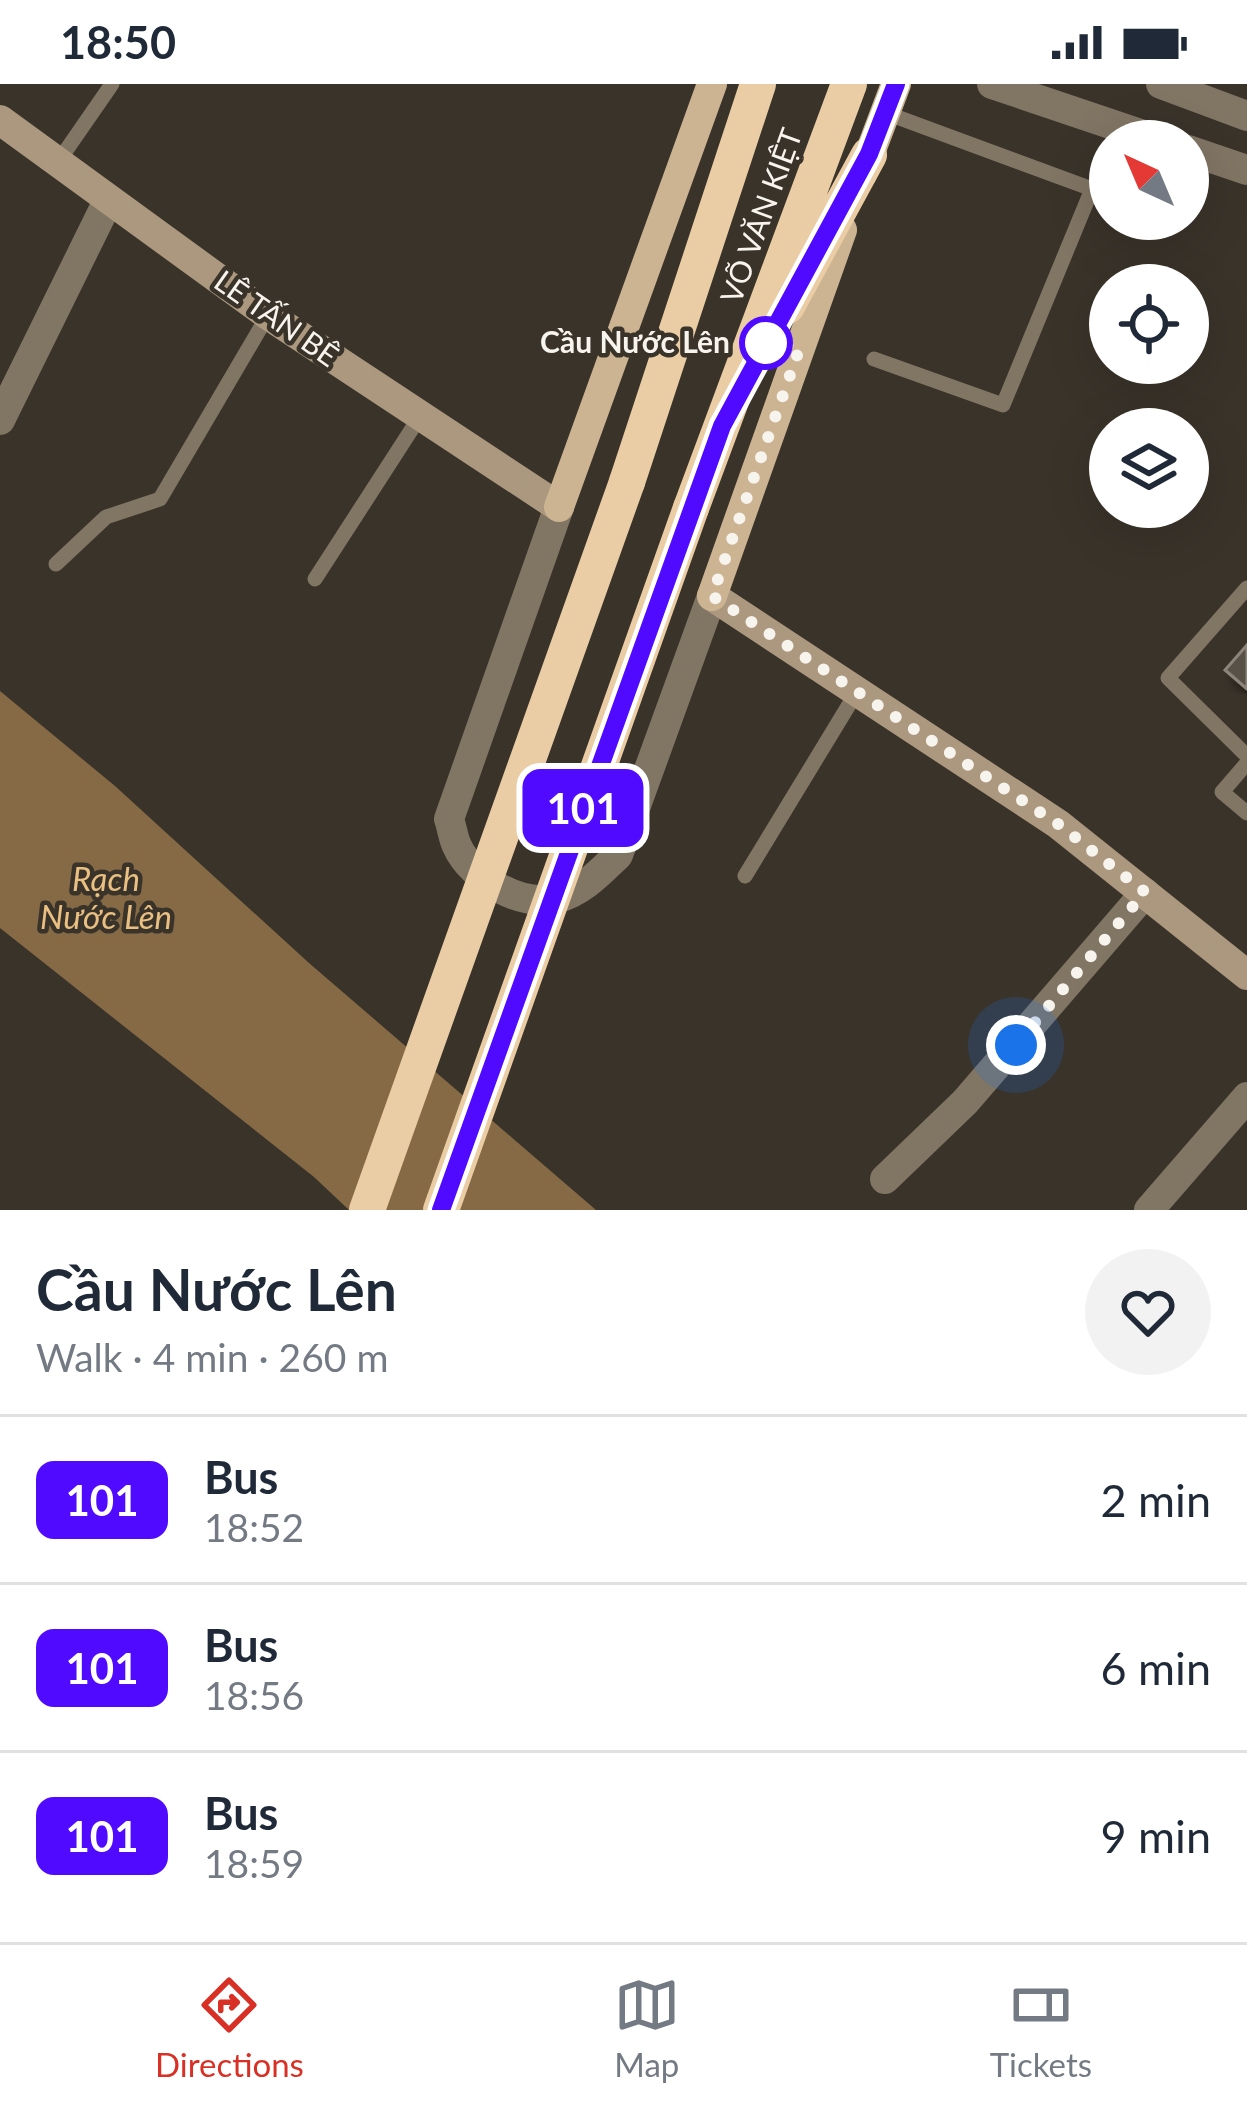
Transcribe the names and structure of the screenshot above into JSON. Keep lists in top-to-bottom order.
{
  "streets": {
    "highway": ["VÕ VĂN KIỆT"],
    "street": ["LÊ TẤN BÊ"]
  },
  "water": ["Rạch Nước Lên"],
  "places": ["Cầu Nước Lên"],
  "lines": ["bus line 101"],
  "north": "top left",
  "page": {
    "status": "18:50",
    "on_map": "101",
    "heading": ["Cầu Nước Lên", "Walk · 4 min · 260 m"],
    "list": [
      {
        "mark": "101",
        "name": "Bus",
        "note": "18:52",
        "value": "2 min"
      },
      {
        "mark": "101",
        "name": "Bus",
        "note": "18:56",
        "value": "6 min"
      },
      {
        "mark": "101",
        "name": "Bus",
        "note": "18:59",
        "value": "9 min"
      }
    ],
    "tabs": ["Directions", "Map", "Tickets"]
  }
}
